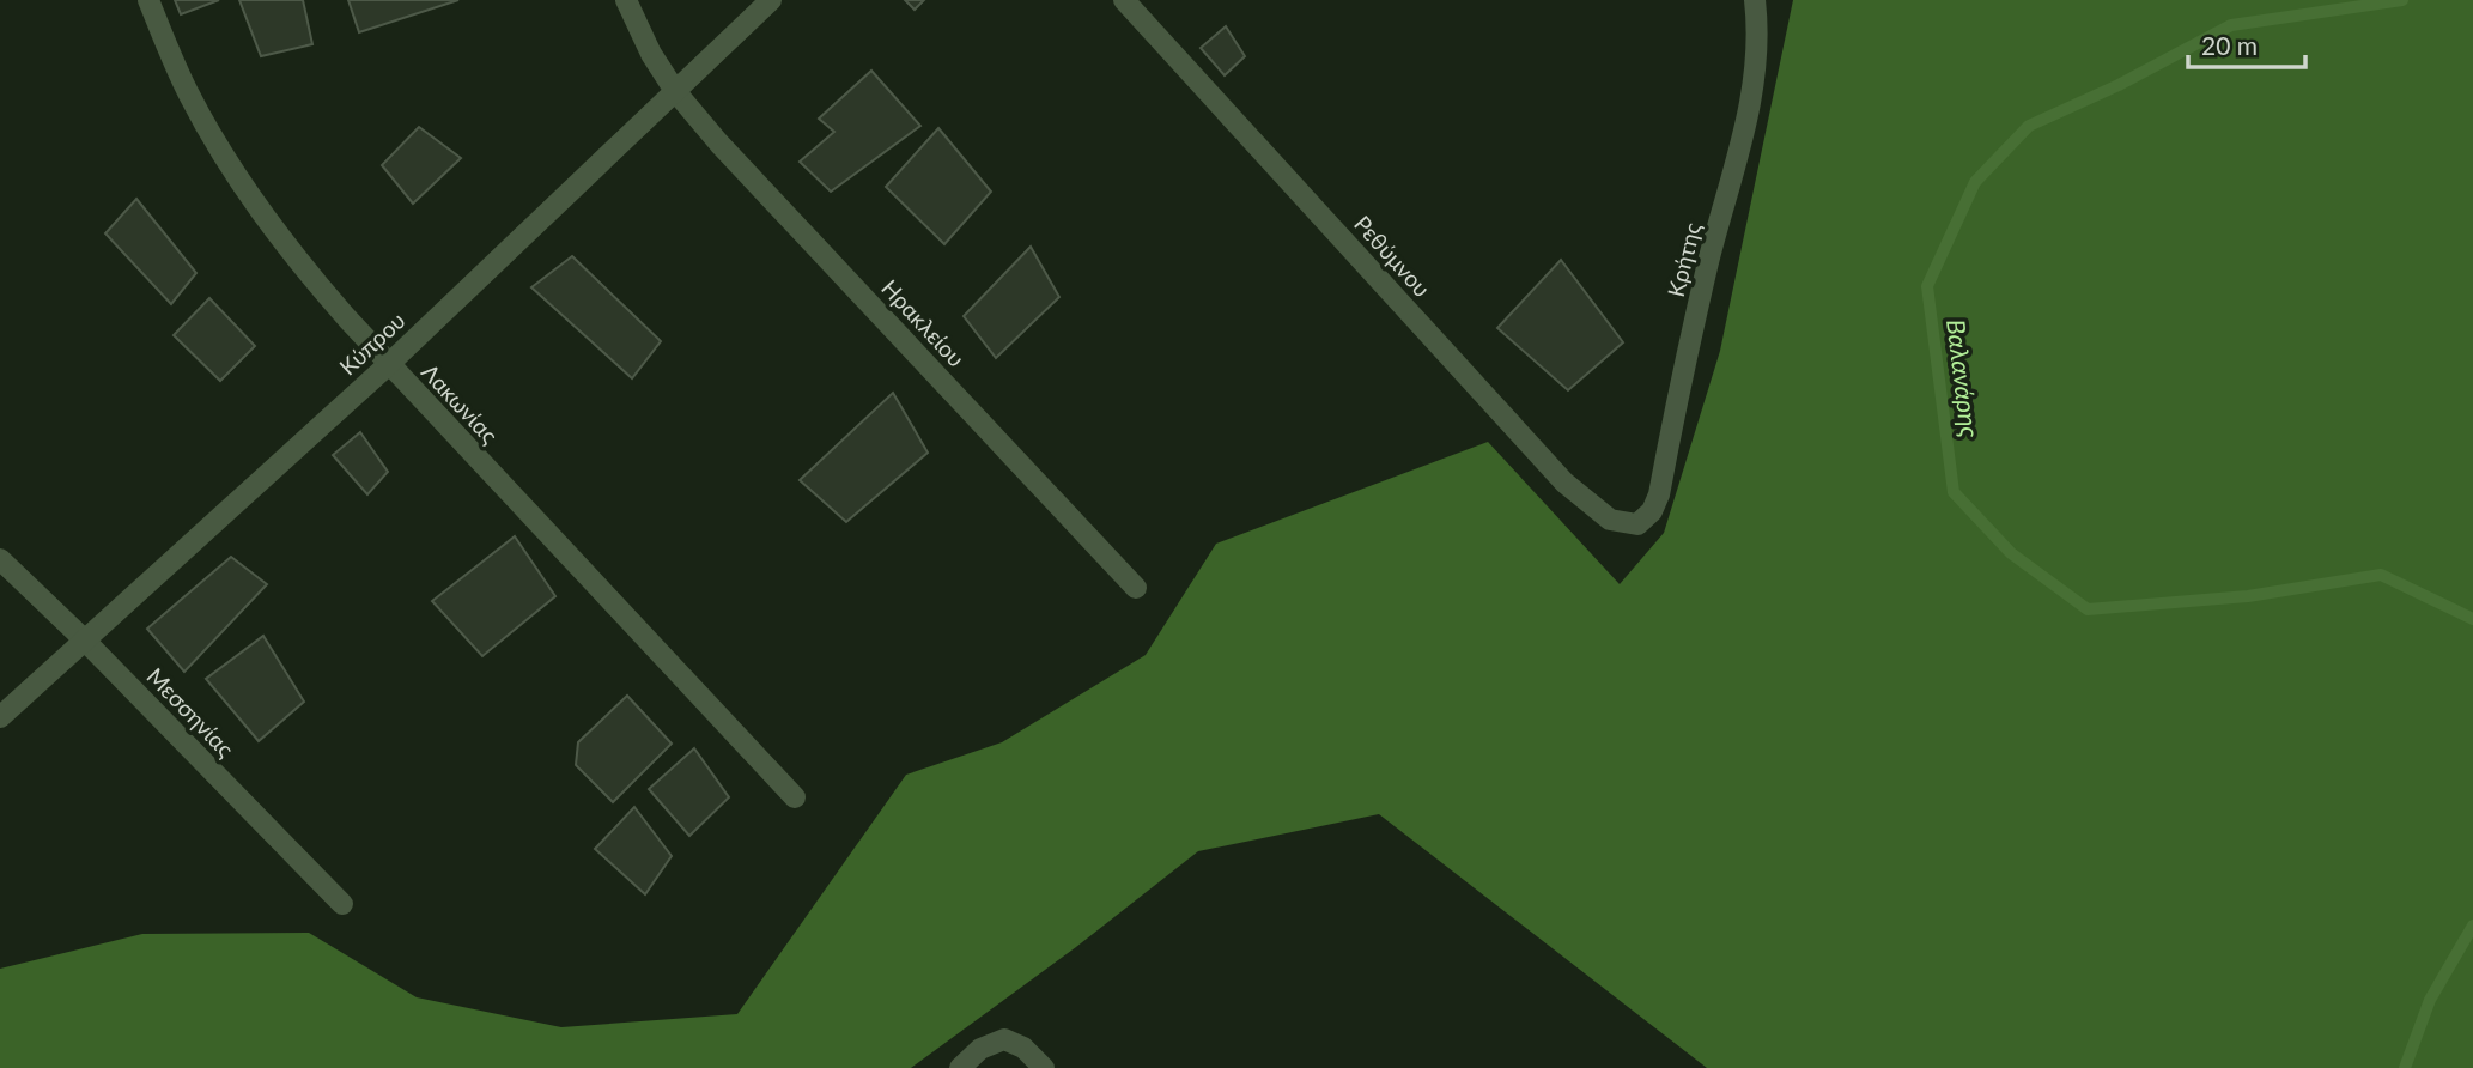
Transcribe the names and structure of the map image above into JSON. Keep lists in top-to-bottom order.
{
  "streets": {
    "street": [
      "Ρεθύμνου",
      "Κρήτης",
      "Ηρακλείου",
      "Κύπρου",
      "Λακωνίας",
      "Μεσσηνίας"
    ]
  },
  "crossings": [
    ["Ρεθύμνου", "Κρήτης"],
    ["Ηρακλείου", "Κύπρου"],
    ["Κύπρου", "Λακωνίας"],
    ["Κύπρου", "Μεσσηνίας"]
  ],
  "water": ["Βαλανάρης"],
  "scale_bar": "20 m"
}
